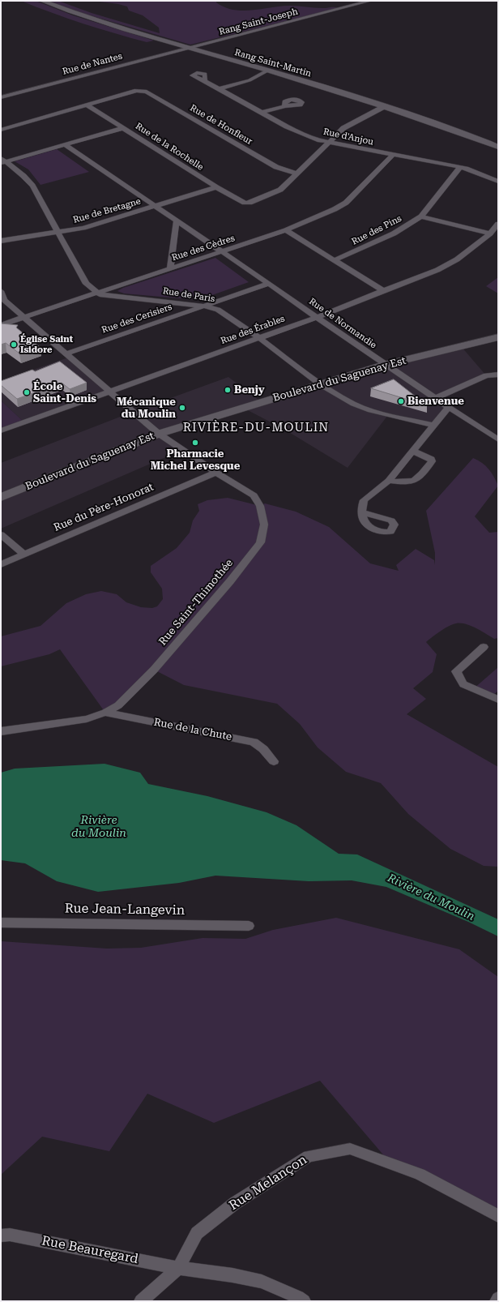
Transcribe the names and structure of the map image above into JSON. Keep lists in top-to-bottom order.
{
  "streets": {
    "main road": ["Boulevard du Saguenay Est"],
    "street": [
      "Rang Saint-Joseph",
      "Rang Saint-Martin",
      "Rue de Nantes",
      "Rue de Honfleur",
      "Rue d'Anjou",
      "Rue de la Rochelle",
      "Rue de Bretagne",
      "Rue des Pins",
      "Rue des Cèdres",
      "Rue de Paris",
      "Rue des Cerisiers",
      "Rue de Normandie",
      "Rue des Érables",
      "Rue du Père-Honorat",
      "Rue Saint-Thimothée",
      "Rue de la Chute",
      "Rue Jean-Langevin",
      "Rue Melançon",
      "Rue Beauregard"
    ]
  },
  "crossings": [
    ["Rang Saint-Joseph", "Rang Saint-Martin"],
    ["Rang Saint-Joseph", "Rue de Nantes"],
    ["Rang Saint-Martin", "Rue de Nantes"],
    ["Rue de Honfleur", "Rue de la Rochelle"],
    ["Rue d'Anjou", "Rue des Pins"],
    ["Rue d'Anjou", "Rue des Cèdres"],
    ["Rue de la Rochelle", "Rue de Bretagne"],
    ["Rue de Bretagne", "Rue de Paris"],
    ["Rue de Bretagne", "Rue de Normandie"],
    ["Rue des Cèdres", "Rue de Paris"],
    ["Rue des Cèdres", "Rue de Normandie"],
    ["Rue des Cèdres", "Rue Saint-Thimothée"],
    ["Rue de Paris", "Rue des Cerisiers"],
    ["Rue de Paris", "Rue des Érables"],
    ["Rue de Paris", "Boulevard du Saguenay Est"],
    ["Rue des Cerisiers", "Rue de Normandie"],
    ["Rue des Cerisiers", "Rue Saint-Thimothée"],
    ["Rue de Normandie", "Rue des Érables"],
    ["Rue de Normandie", "Boulevard du Saguenay Est"],
    ["Rue des Érables", "Rue Saint-Thimothée"],
    ["Boulevard du Saguenay Est", "Rue Saint-Thimothée"],
    ["Rue du Père-Honorat", "Rue Saint-Thimothée"],
    ["Rue Saint-Thimothée", "Rue de la Chute"],
    ["Rue Melançon", "Rue Beauregard"]
  ],
  "districts": ["RIVIÈRE-DU-MOULIN"],
  "water": ["Rivière du Moulin"],
  "places": [
    "Église Saint Isidore",
    "Benjy",
    "École Saint-Denis",
    "Bienvenue",
    "Mécanique du Moulin",
    "Pharmacie Michel Levesque"
  ]
}
